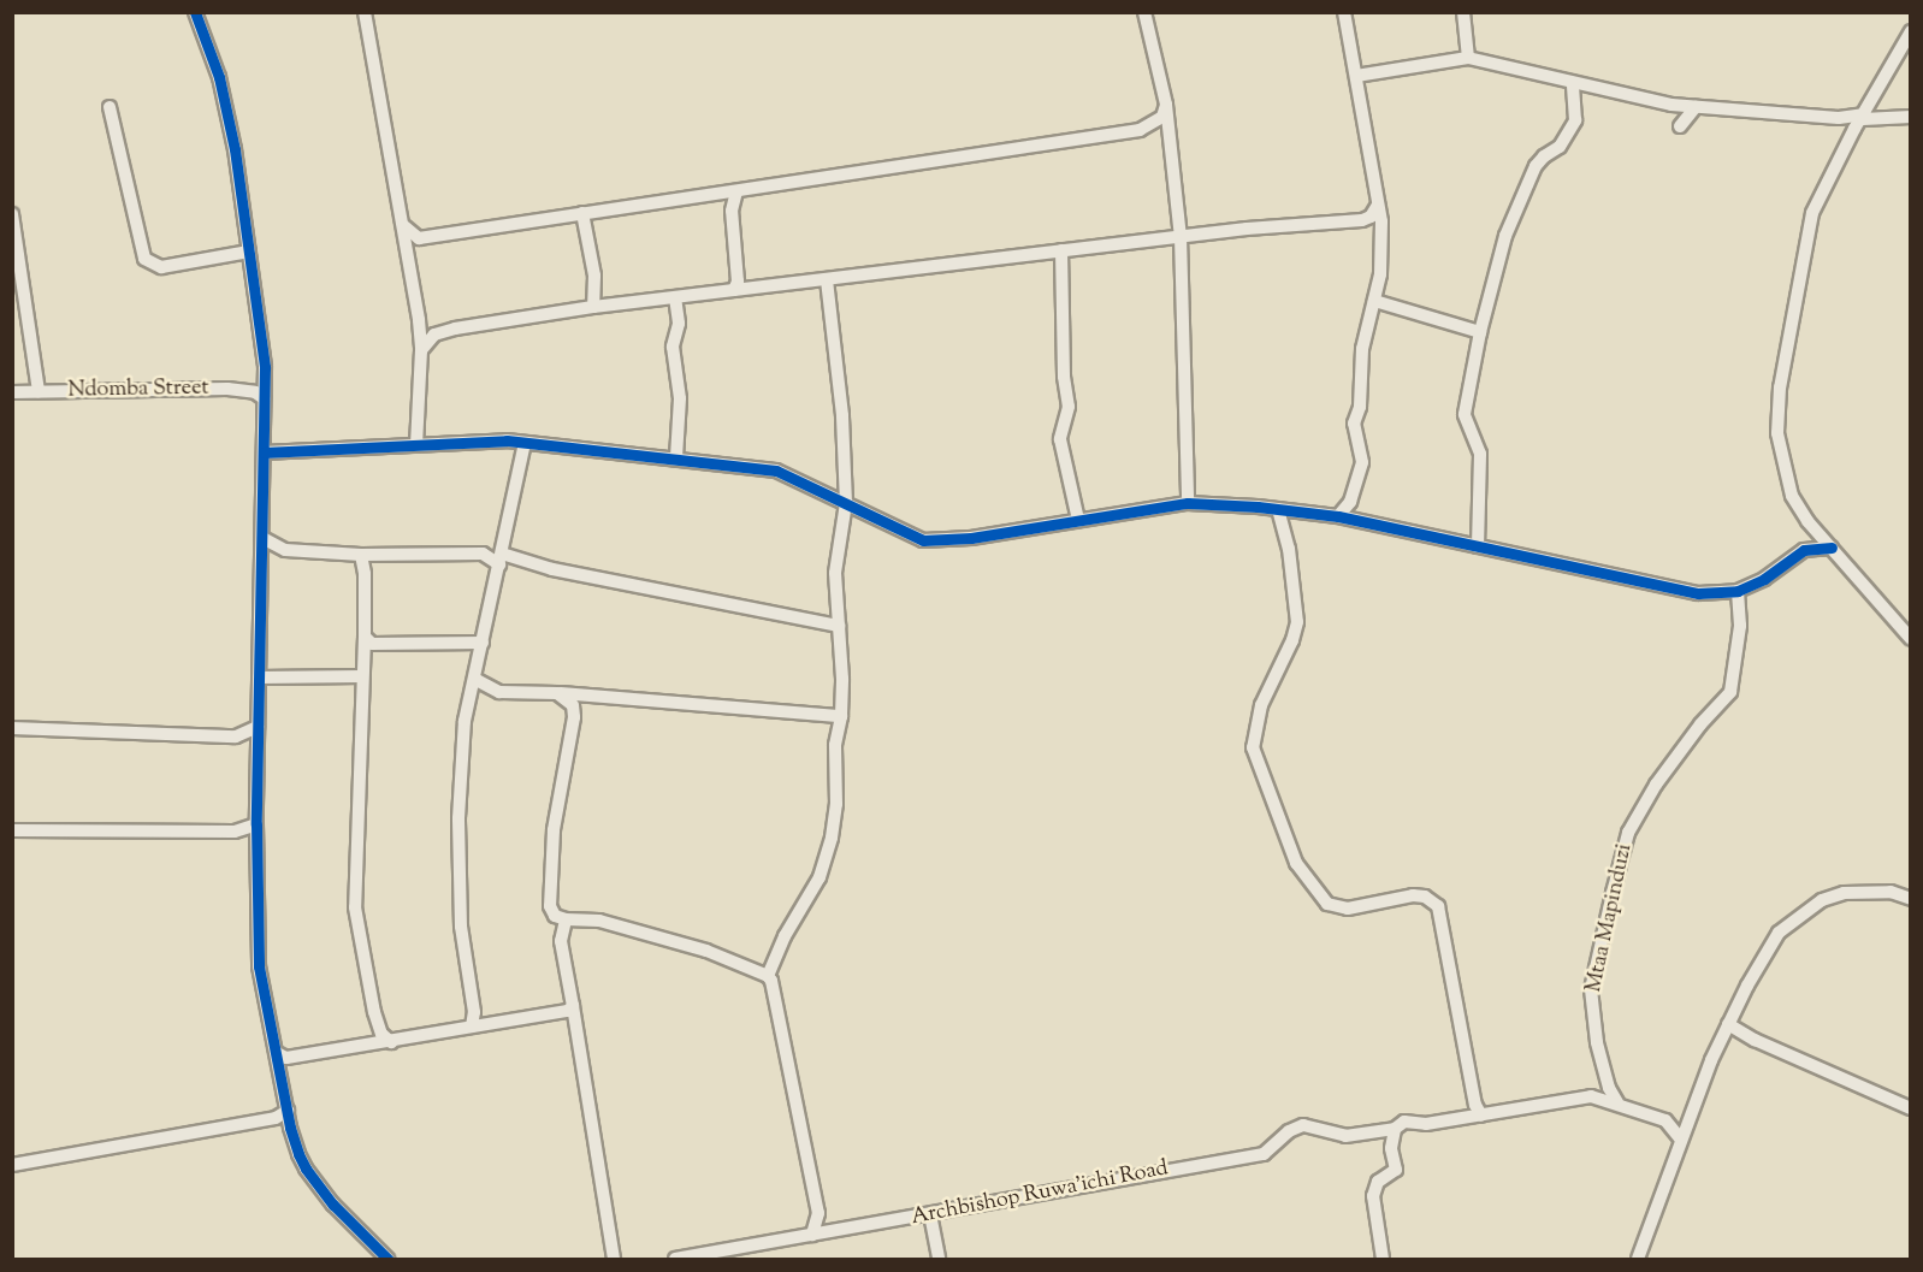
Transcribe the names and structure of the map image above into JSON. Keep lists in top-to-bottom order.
{
  "streets": {
    "street": ["Ndomba Street", "Mtaa Mapinduzi", "Archbishop Ruwa'ichi Road"]
  }
}
